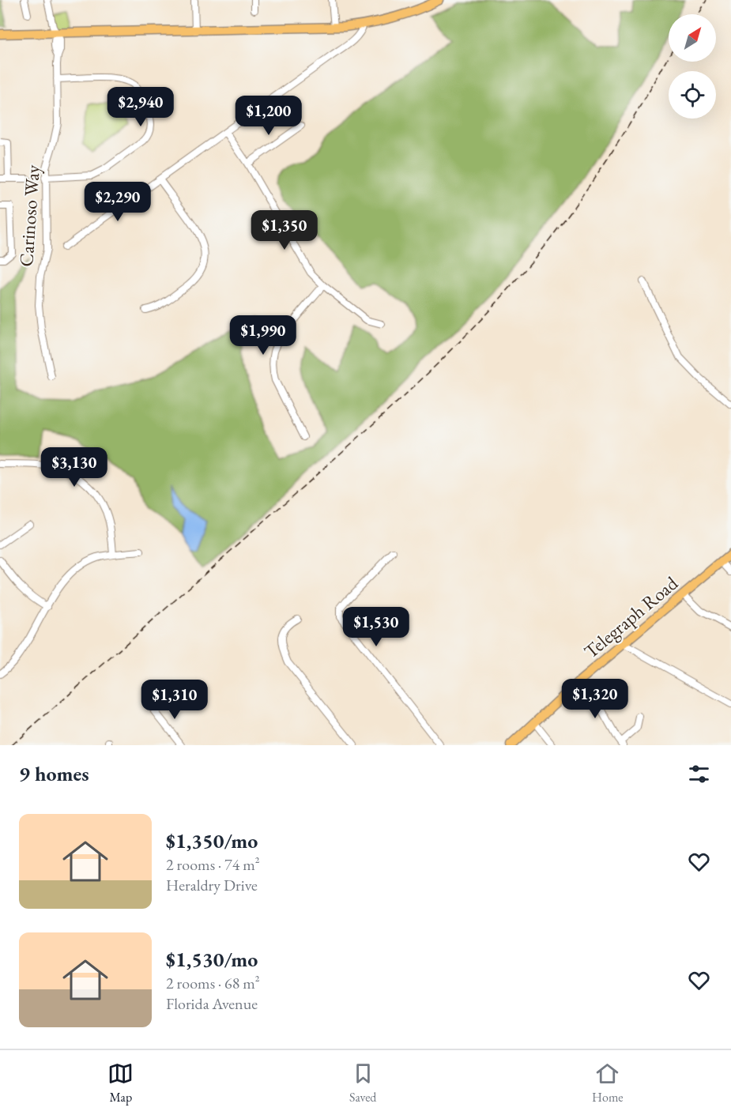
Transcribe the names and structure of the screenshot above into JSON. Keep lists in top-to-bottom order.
{
  "streets": {
    "main road": ["Telegraph Road"],
    "street": ["Carinoso Way"]
  },
  "north": "top right",
  "page": {
    "price": [
      "$2,940",
      "$1,200",
      "$2,290",
      "$1,350",
      "$1,990",
      "$3,130",
      "$1,530",
      "$1,320",
      "$1,310"
    ],
    "heading": "9 homes",
    "list": [
      {
        "name": "$1,350/mo",
        "note": "2 rooms · 74 m² · Heraldry Drive"
      },
      {
        "name": "$1,530/mo",
        "note": "2 rooms · 68 m² · Florida Avenue"
      }
    ],
    "tabs": ["Map", "Saved", "Home"]
  }
}
